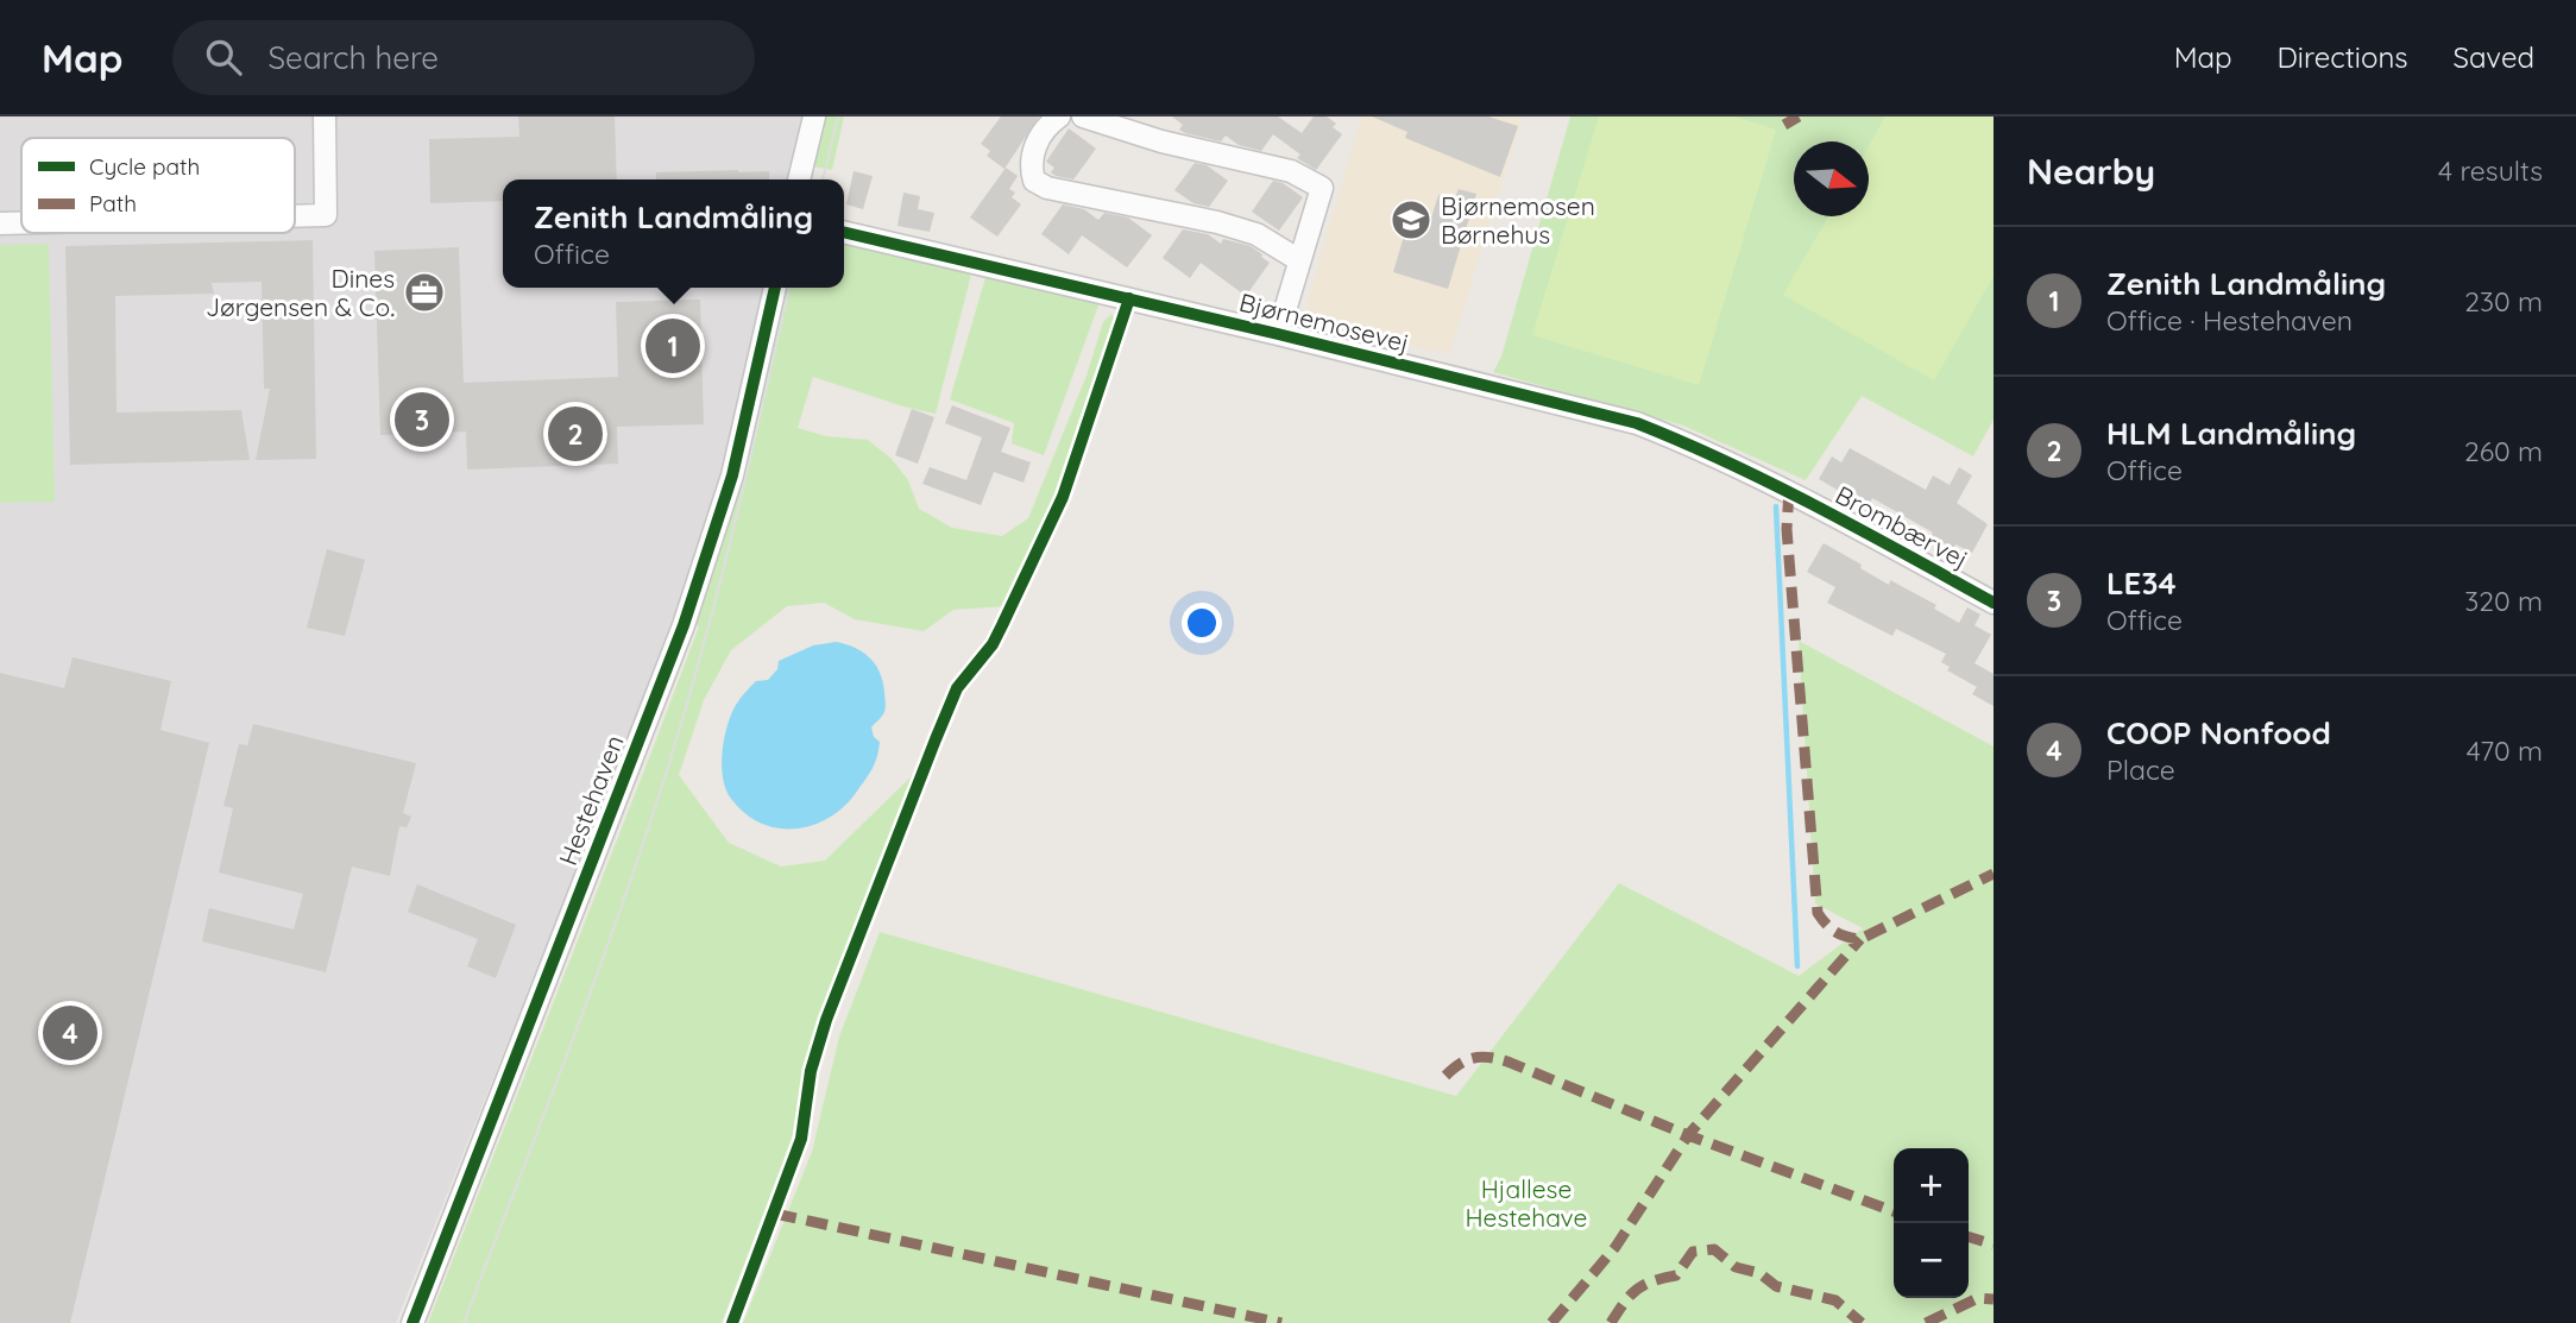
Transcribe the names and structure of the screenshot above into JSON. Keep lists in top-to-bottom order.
{
  "streets": {
    "street": ["Bjørnemosevej", "Brombærvej", "Hestehaven"]
  },
  "crossings": [
    ["Bjørnemosevej", "Brombærvej"]
  ],
  "parks": ["Hjallese Hestehave"],
  "places": {
    "school or university": ["Bjørnemosen Børnehus"],
    "office": ["Dines Jørgensen & Co."]
  },
  "legend": ["Cycle path", "Path"],
  "north": "right",
  "page": {
    "header": "Map",
    "search": "Search here",
    "nav": ["Map", "Directions", "Saved"],
    "heading": ["Nearby", "4 results"],
    "popup": ["Zenith Landmåling", "Office"],
    "list": [
      {
        "mark": "1",
        "name": "Zenith Landmåling",
        "note": "Office · Hestehaven",
        "value": "230 m"
      },
      {
        "mark": "2",
        "name": "HLM Landmåling",
        "note": "Office",
        "value": "260 m"
      },
      {
        "mark": "3",
        "name": "LE34",
        "note": "Office",
        "value": "320 m"
      },
      {
        "mark": "4",
        "name": "COOP Nonfood",
        "note": "Place",
        "value": "470 m"
      }
    ],
    "pins": [
      "1",
      "3",
      "2",
      "4"
    ],
    "map_buttons": ["+", "−"]
  }
}
